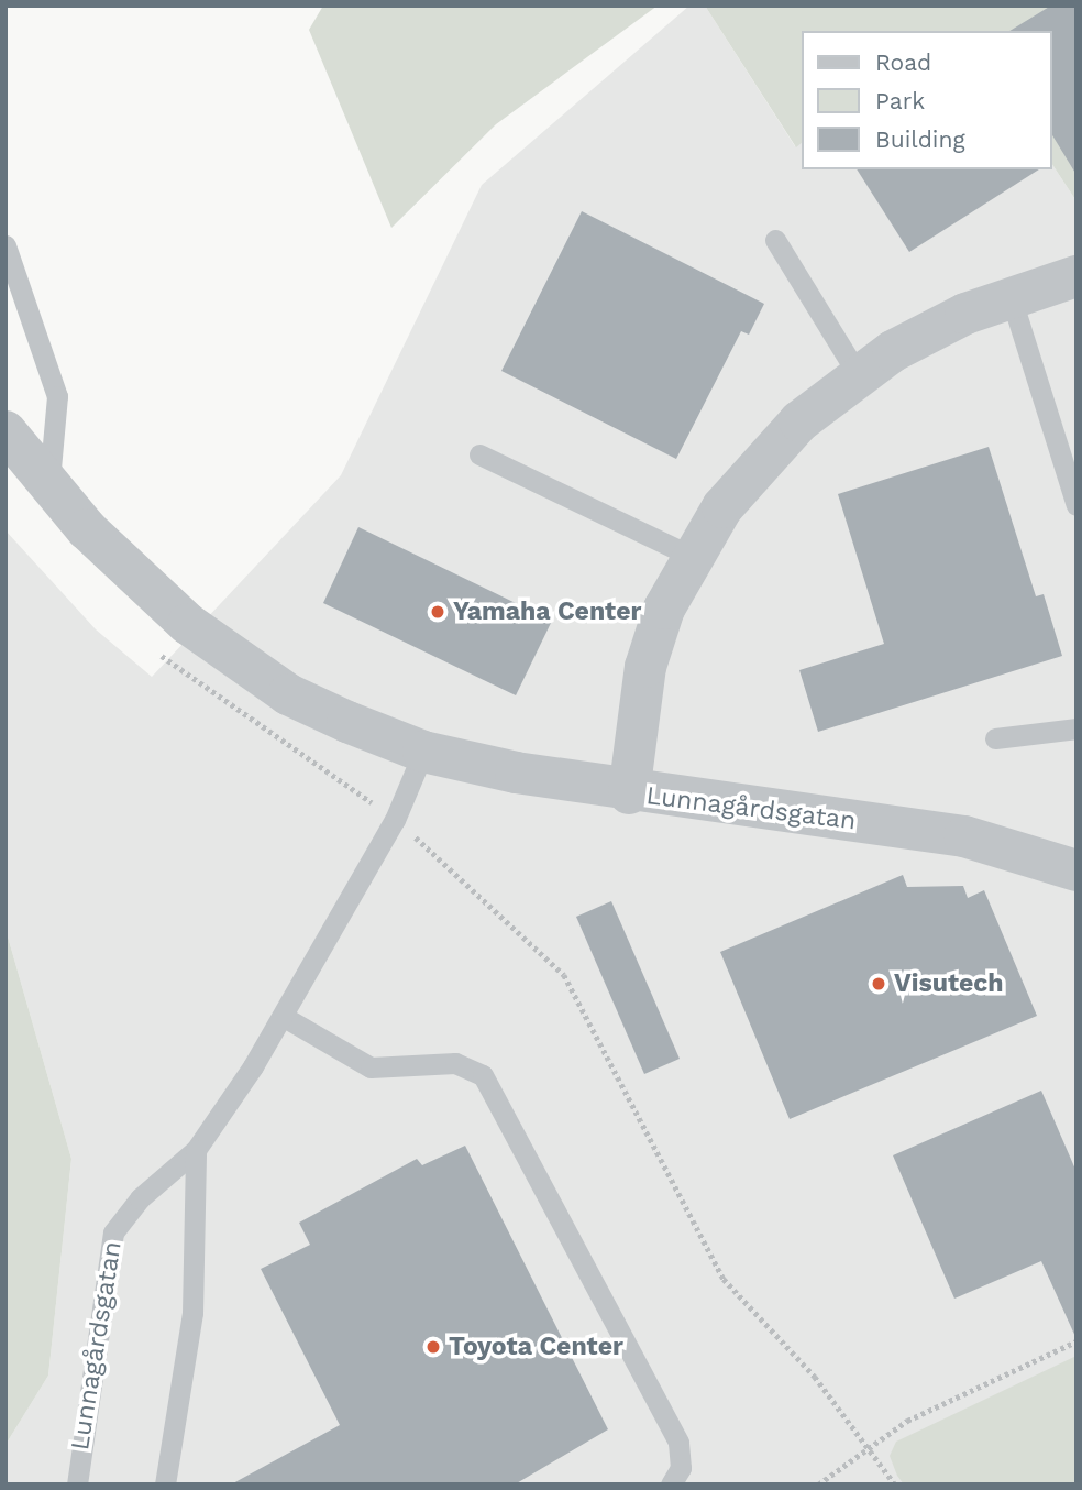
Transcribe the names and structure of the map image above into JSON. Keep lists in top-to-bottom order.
{
  "streets": {
    "street": ["Lunnagårdsgatan"]
  },
  "places": ["Yamaha Center", "Visutech", "Toyota Center"],
  "legend": ["Road", "Park", "Building"]
}
